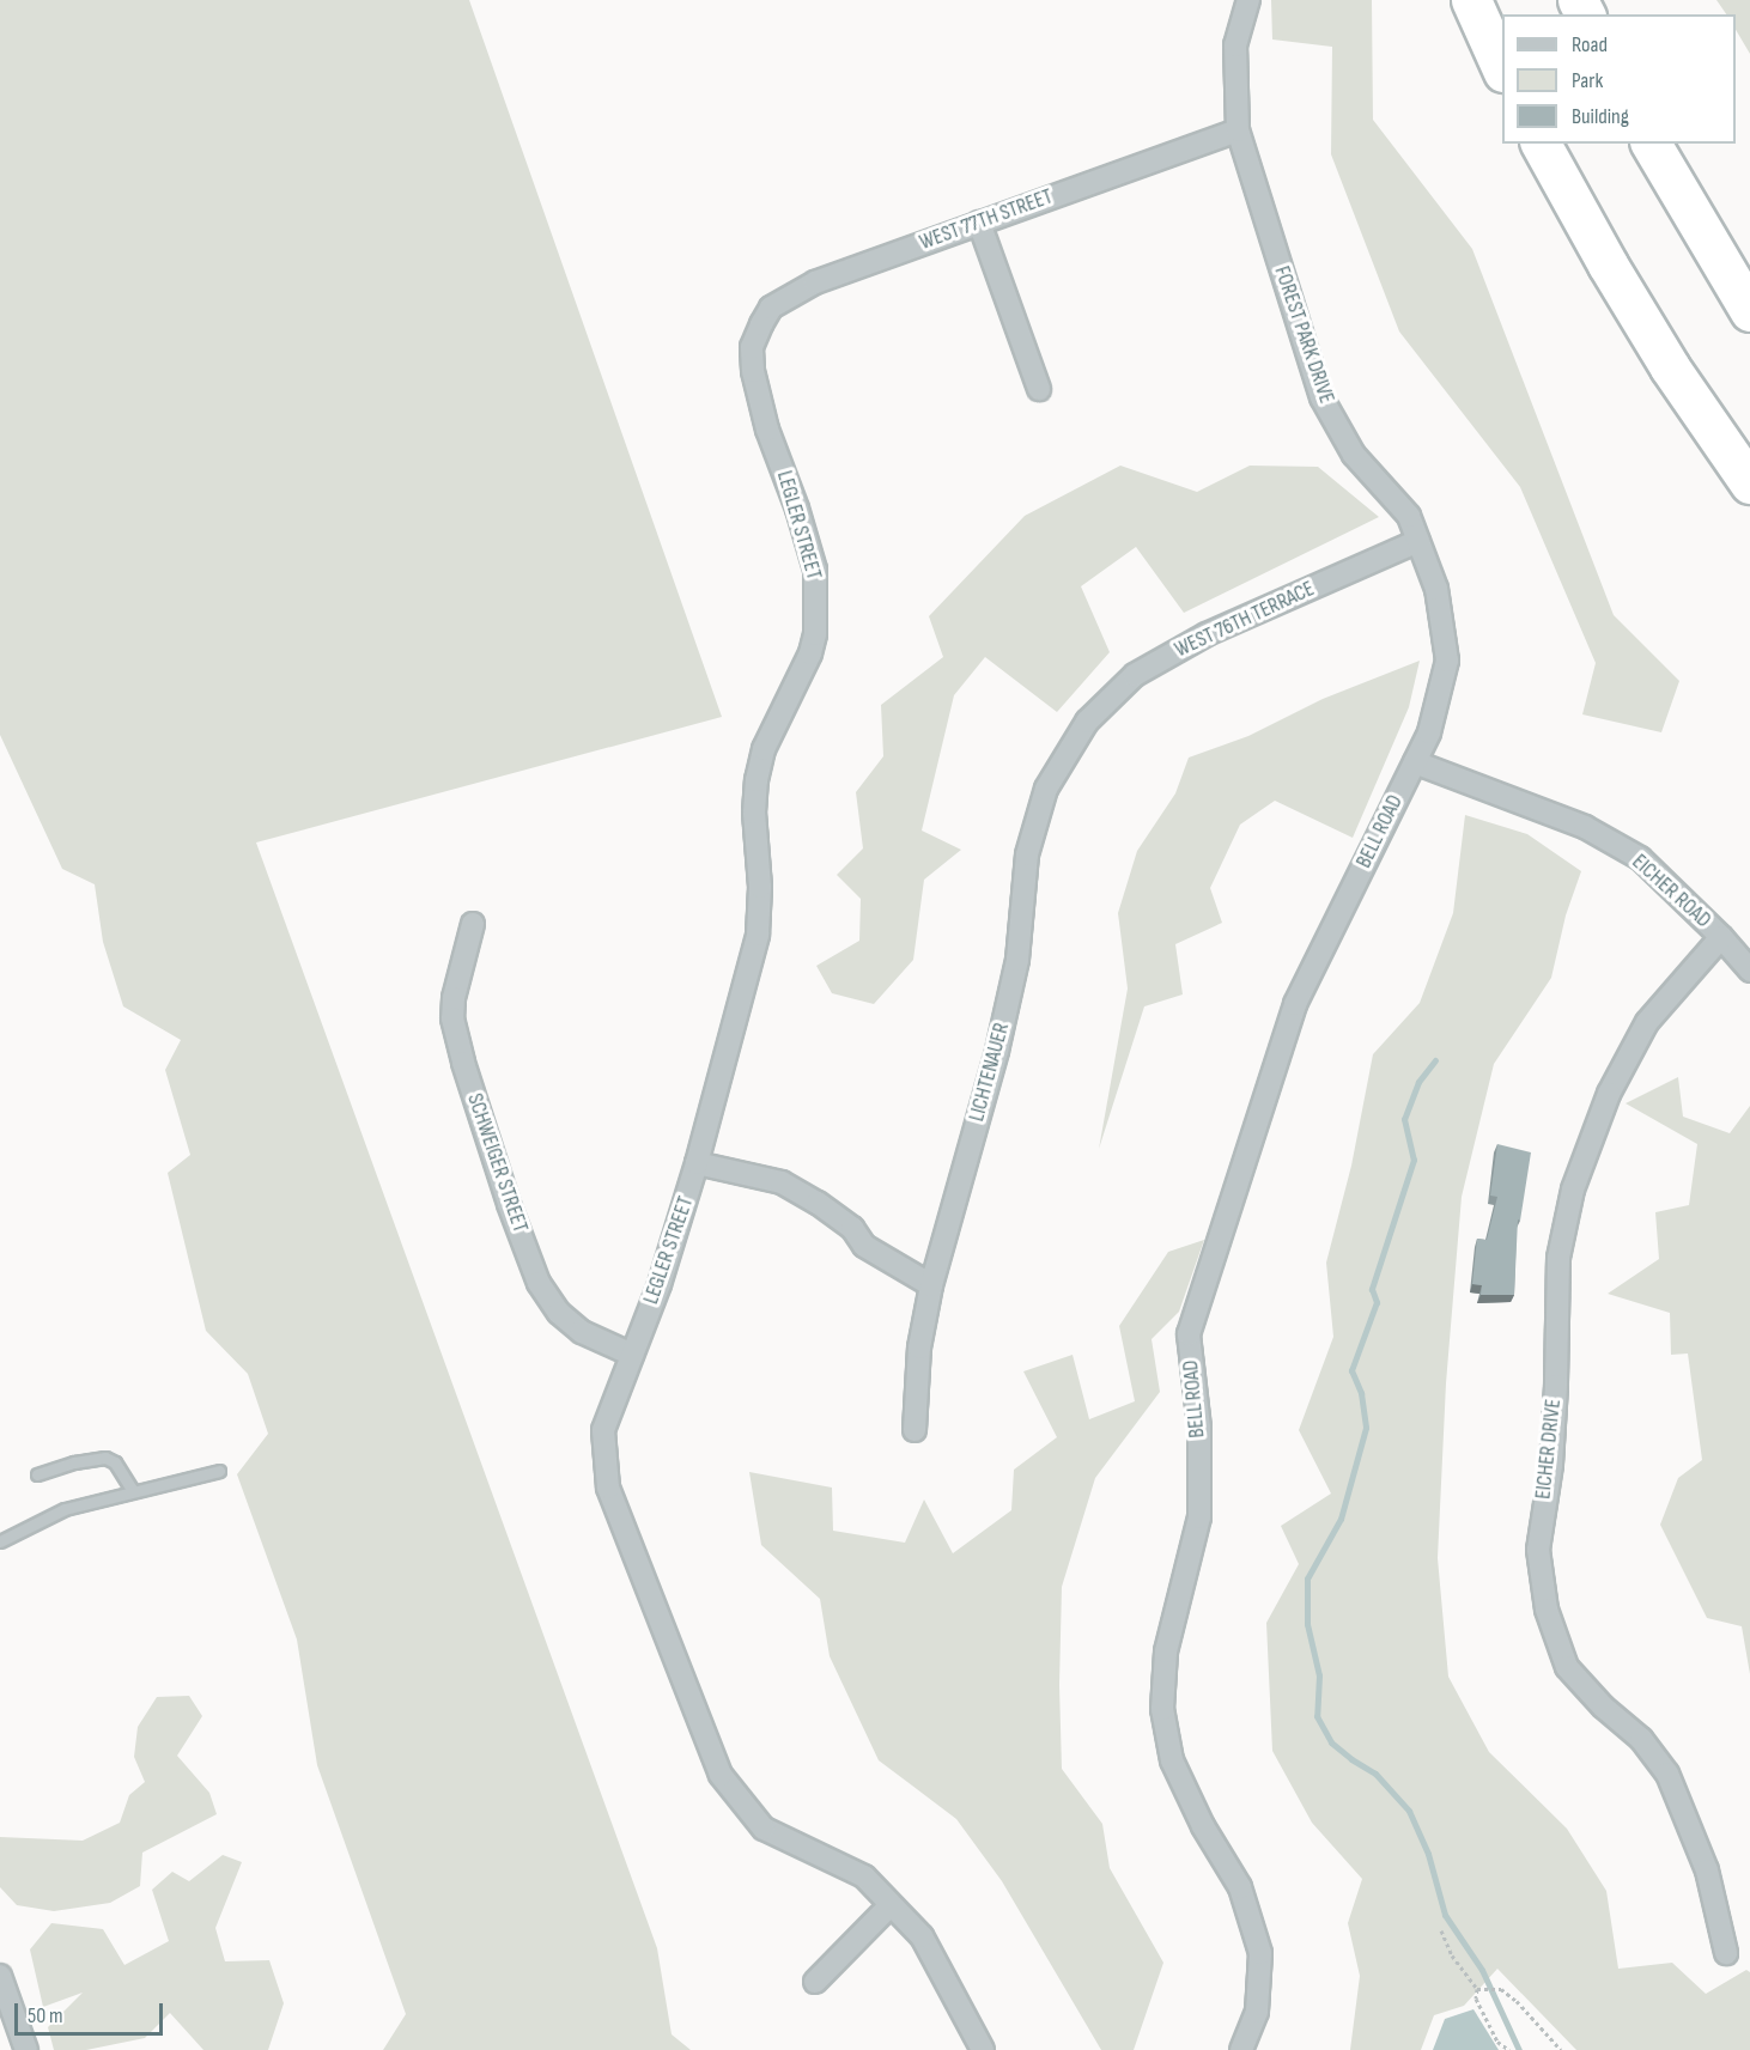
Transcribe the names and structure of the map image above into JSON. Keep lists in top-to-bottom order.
{
  "streets": {
    "street": [
      "WEST 77TH STREET",
      "FOREST PARK DRIVE",
      "LEGLER STREET",
      "WEST 76TH TERRACE",
      "BELL ROAD",
      "EICHER ROAD",
      "LICHTENAUER",
      "SCHWEIGER STREET",
      "EICHER DRIVE"
    ]
  },
  "crossings": [
    ["WEST 77TH STREET", "FOREST PARK DRIVE"],
    ["WEST 77TH STREET", "LEGLER STREET"],
    ["FOREST PARK DRIVE", "WEST 76TH TERRACE"],
    ["FOREST PARK DRIVE", "BELL ROAD"],
    ["FOREST PARK DRIVE", "EICHER ROAD"],
    ["LEGLER STREET", "SCHWEIGER STREET"],
    ["WEST 76TH TERRACE", "LICHTENAUER"],
    ["BELL ROAD", "EICHER ROAD"],
    ["EICHER ROAD", "EICHER DRIVE"]
  ],
  "legend": ["Road", "Park", "Building"],
  "scale_bar": "50 m"
}
